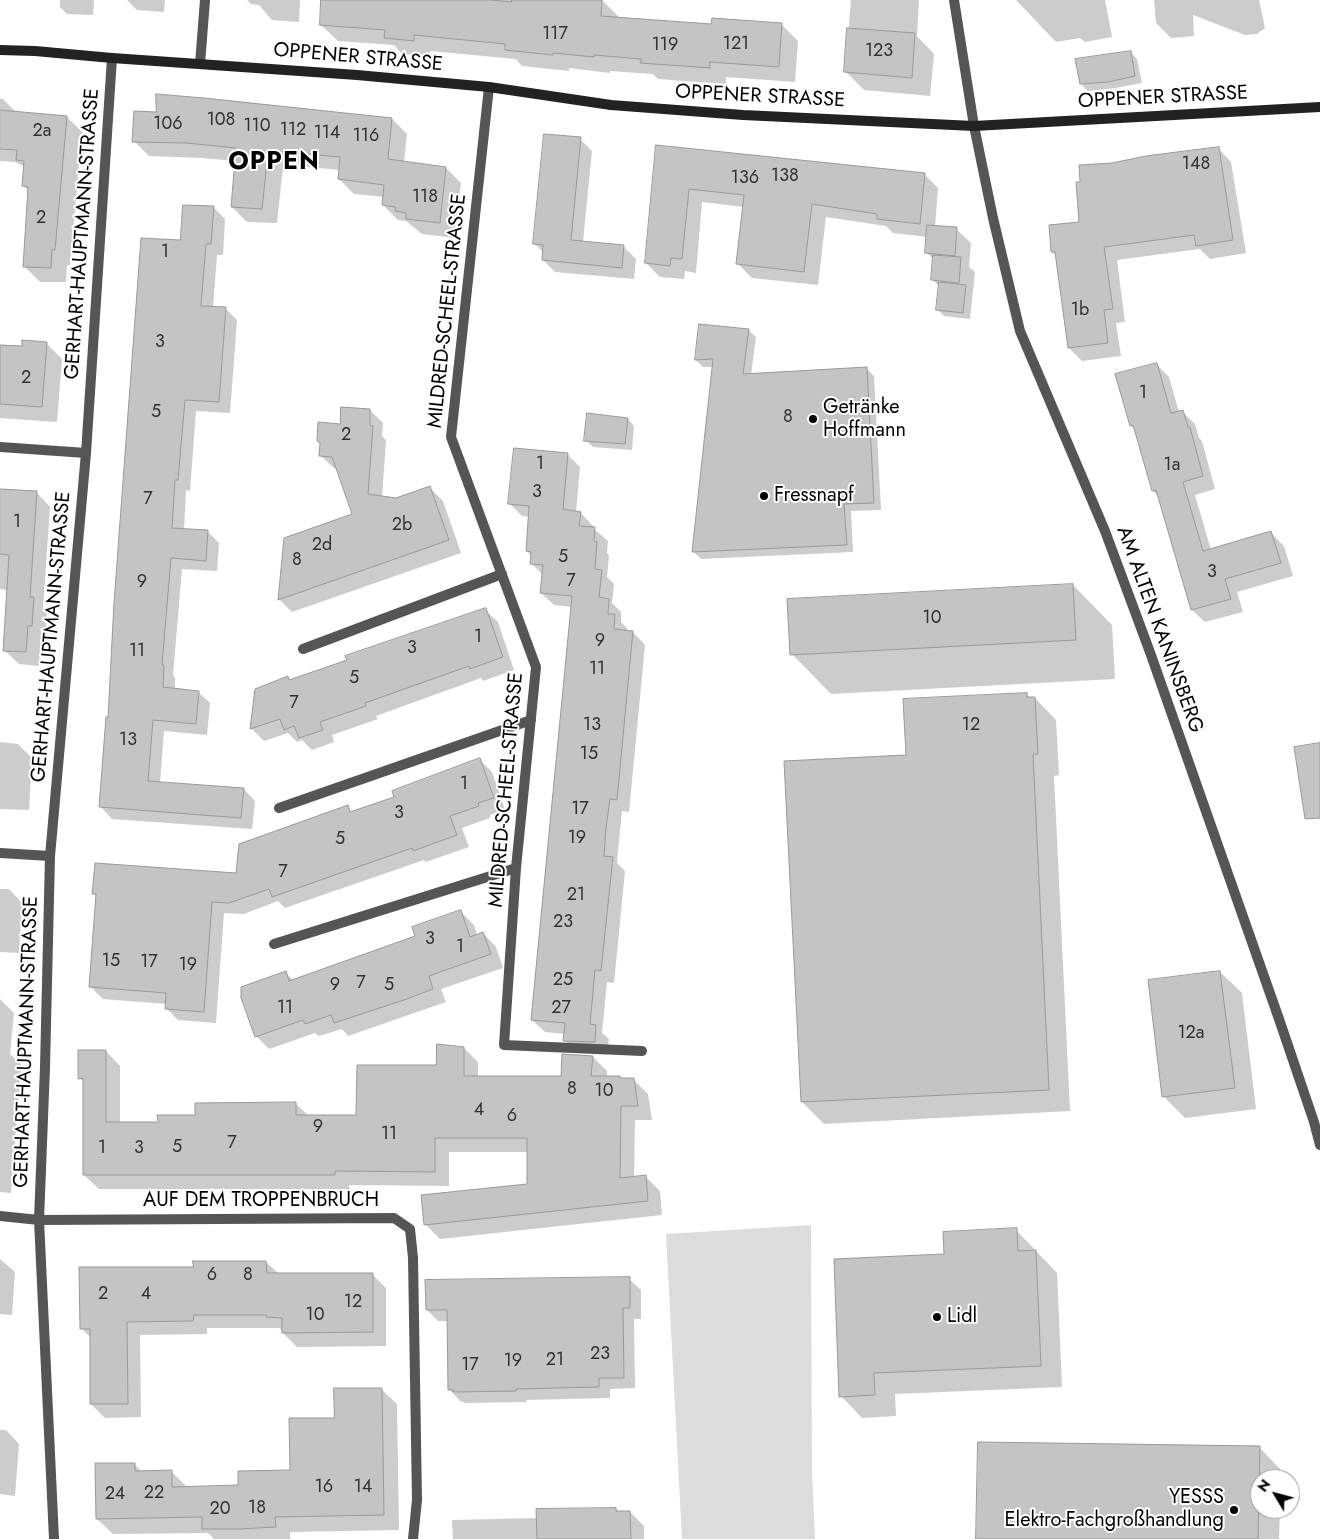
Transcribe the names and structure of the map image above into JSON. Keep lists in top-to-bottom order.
{
  "streets": {
    "street": [
      "OPPENER STRASSE",
      "GERHART-HAUPTMANN-STRASSE",
      "MILDRED-SCHEEL-STRASSE",
      "AM ALTEN KANINSBERG",
      "AUF DEM TROPPENBRUCH"
    ]
  },
  "crossings": [
    ["OPPENER STRASSE", "GERHART-HAUPTMANN-STRASSE"],
    ["OPPENER STRASSE", "MILDRED-SCHEEL-STRASSE"],
    ["OPPENER STRASSE", "AM ALTEN KANINSBERG"],
    ["GERHART-HAUPTMANN-STRASSE", "AUF DEM TROPPENBRUCH"]
  ],
  "districts": ["OPPEN"],
  "places": [
    "Getränke Hoffmann",
    "Fressnapf",
    "Lidl",
    "YESSS Elektro-Fachgroßhandlung"
  ],
  "house_numbers": [
    "117",
    "121",
    "119",
    "123",
    "108",
    "106",
    "110",
    "112",
    "2a",
    "114",
    "116",
    "148",
    "138",
    "136",
    "118",
    "2",
    "1",
    "1b",
    "3",
    "2",
    "1",
    "5",
    "8",
    "2",
    "1",
    "1a",
    "3",
    "7",
    "1",
    "2b",
    "2d",
    "5",
    "8",
    "3",
    "7",
    "9",
    "10",
    "1",
    "9",
    "3",
    "11",
    "11",
    "5",
    "7",
    "13",
    "12",
    "13",
    "15",
    "1",
    "17",
    "3",
    "19",
    "5",
    "7",
    "21",
    "23",
    "3",
    "1",
    "15",
    "17",
    "19",
    "25",
    "7",
    "9",
    "5",
    "11",
    "27",
    "12а",
    "8",
    "10",
    "4",
    "6",
    "9",
    "11",
    "7",
    "5",
    "1",
    "3",
    "6",
    "8",
    "2",
    "4",
    "12",
    "10",
    "23",
    "21",
    "19",
    "17",
    "16",
    "14",
    "22",
    "24",
    "18",
    "20"
  ],
  "north": "top left"
}
